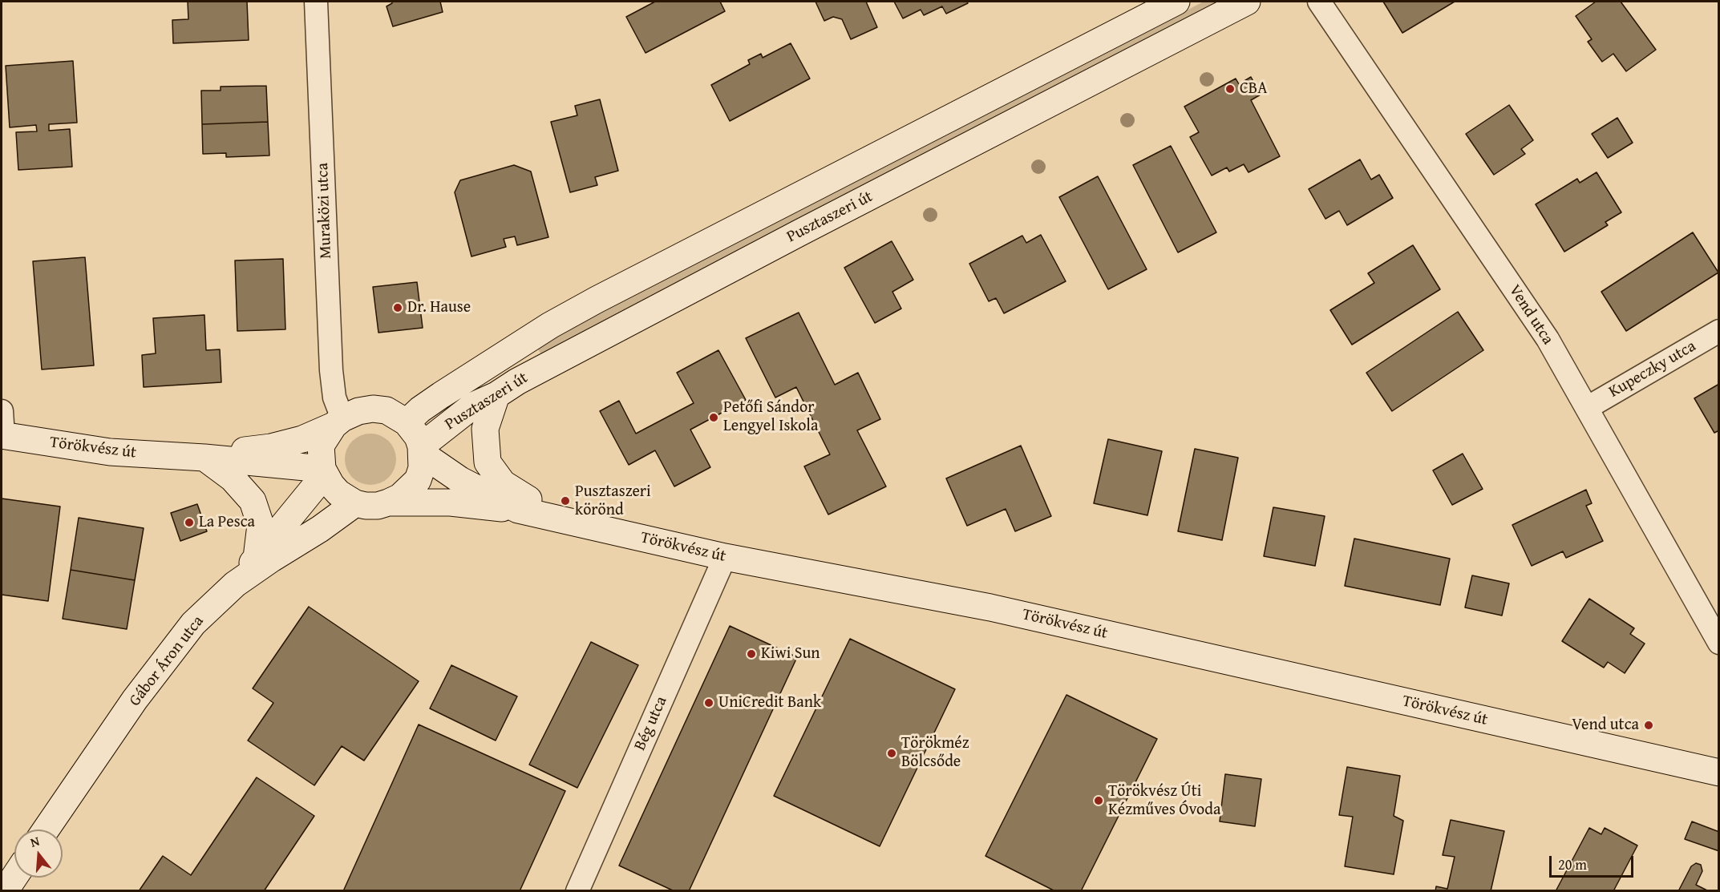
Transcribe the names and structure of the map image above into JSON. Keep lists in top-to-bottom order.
{
  "streets": {
    "street": [
      "Muraközi utca",
      "Pusztaszeri út",
      "Vend utca",
      "Kupeczky utca",
      "Törökvész út",
      "Gábor Áron utca",
      "Bég utca"
    ]
  },
  "crossings": [
    ["Muraközi utca", "Pusztaszeri út"],
    ["Muraközi utca", "Törökvész út"],
    ["Muraközi utca", "Gábor Áron utca"],
    ["Pusztaszeri út", "Törökvész út"],
    ["Pusztaszeri út", "Gábor Áron utca"],
    ["Vend utca", "Kupeczky utca"],
    ["Törökvész út", "Gábor Áron utca"],
    ["Törökvész út", "Bég utca"]
  ],
  "places": [
    "CBA",
    "Dr. Hause",
    "Petőfi Sándor Lengyel Iskola",
    "Pusztaszeri körönd",
    "La Pesca",
    "Kiwi Sun",
    "UniCredit Bank",
    "Vend utca",
    "Törökméz Bölcsőde",
    "Törökvész Úti Kézműves Óvoda"
  ],
  "scale_bar": "20 m",
  "north": "top"
}
